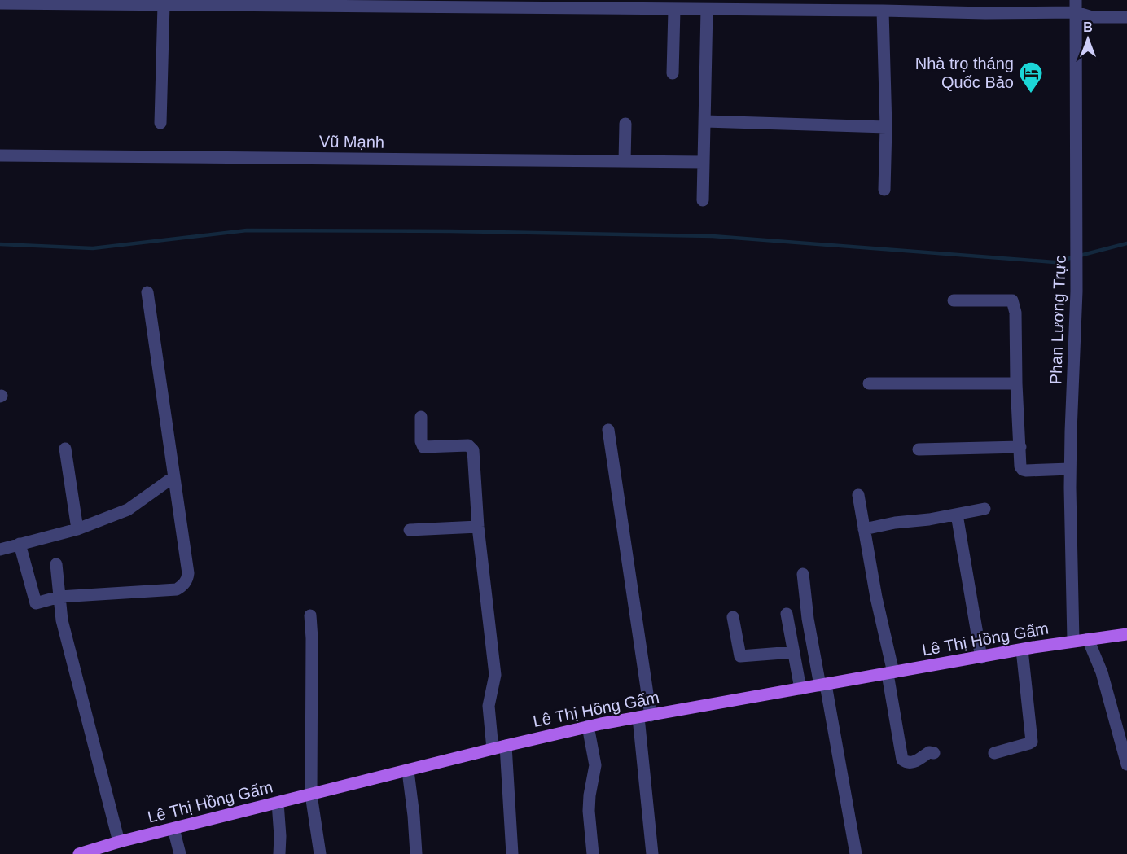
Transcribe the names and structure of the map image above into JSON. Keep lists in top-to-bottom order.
{
  "streets": {
    "main road": ["Lê Thị Hồng Gấm"],
    "street": ["Vũ Mạnh", "Phan Lương Trực"]
  },
  "crossings": [
    ["Phan Lương Trực", "Lê Thị Hồng Gấm"]
  ],
  "places": {
    "hotel": ["Nhà trọ tháng Quốc Bảo"]
  },
  "north": "top"
}
